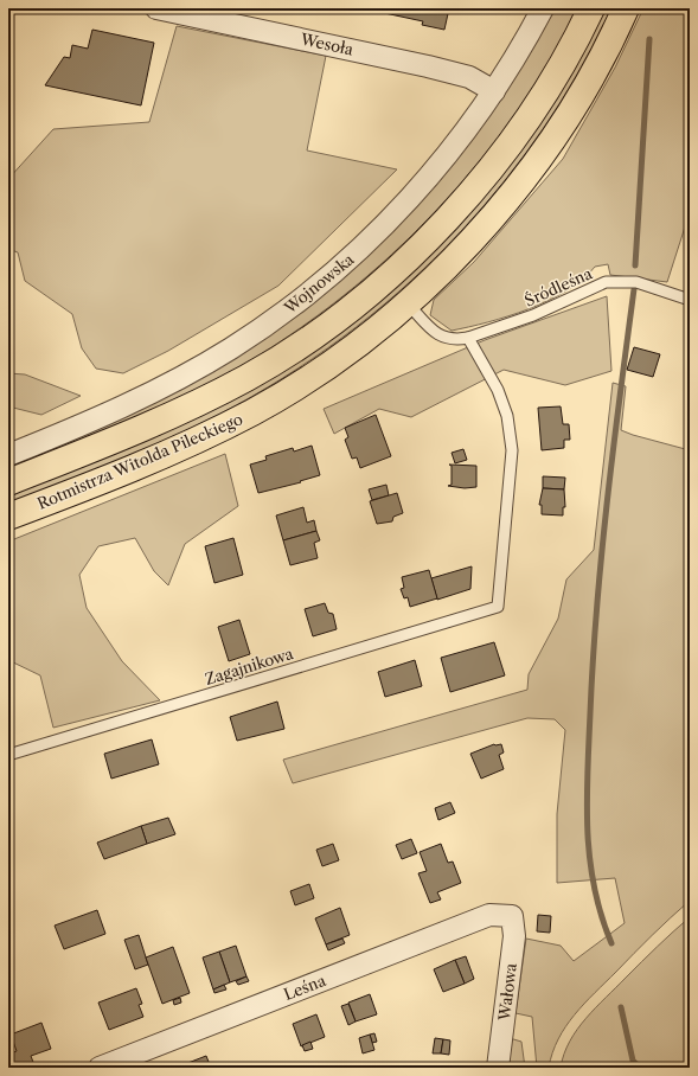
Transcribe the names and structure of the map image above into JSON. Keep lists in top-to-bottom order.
{
  "streets": {
    "main road": ["Rotmistrza Witolda Pileckiego"],
    "street": [
      "Wesoła",
      "Wojnowska",
      "Leśna",
      "Wałowa"
    ],
    "lane": ["Śródleśna", "Zagajnikowa"]
  },
  "crossings": [
    ["Wesoła", "Wojnowska"],
    ["Śródleśna", "Rotmistrza Witolda Pileckiego"],
    ["Śródleśna", "Zagajnikowa"],
    ["Leśna", "Wałowa"]
  ]
}
